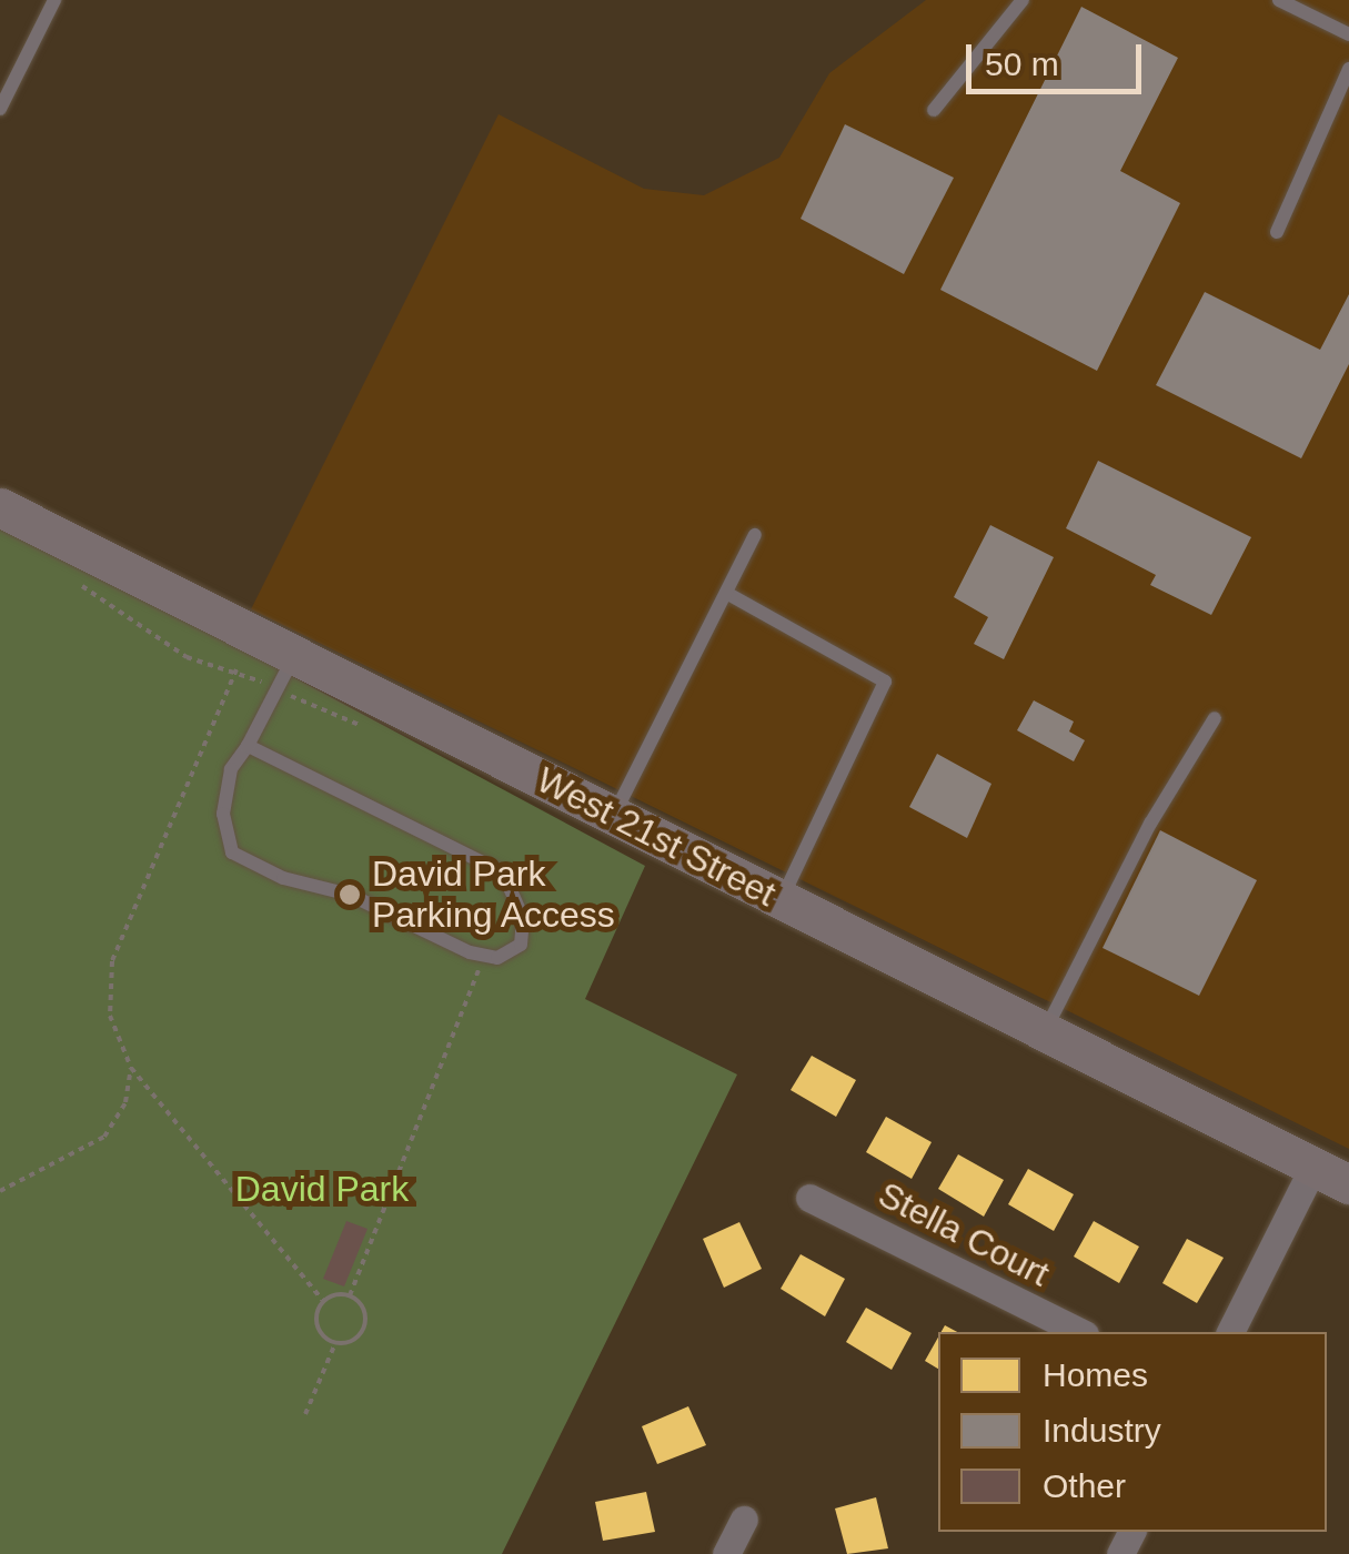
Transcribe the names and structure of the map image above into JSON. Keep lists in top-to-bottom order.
{
  "streets": {
    "street": ["West 21st Street", "Stella Court"]
  },
  "parks": ["David Park"],
  "places": ["David Park Parking Access"],
  "legend": ["Homes", "Industry", "Other"],
  "scale_bar": "50 m"
}
